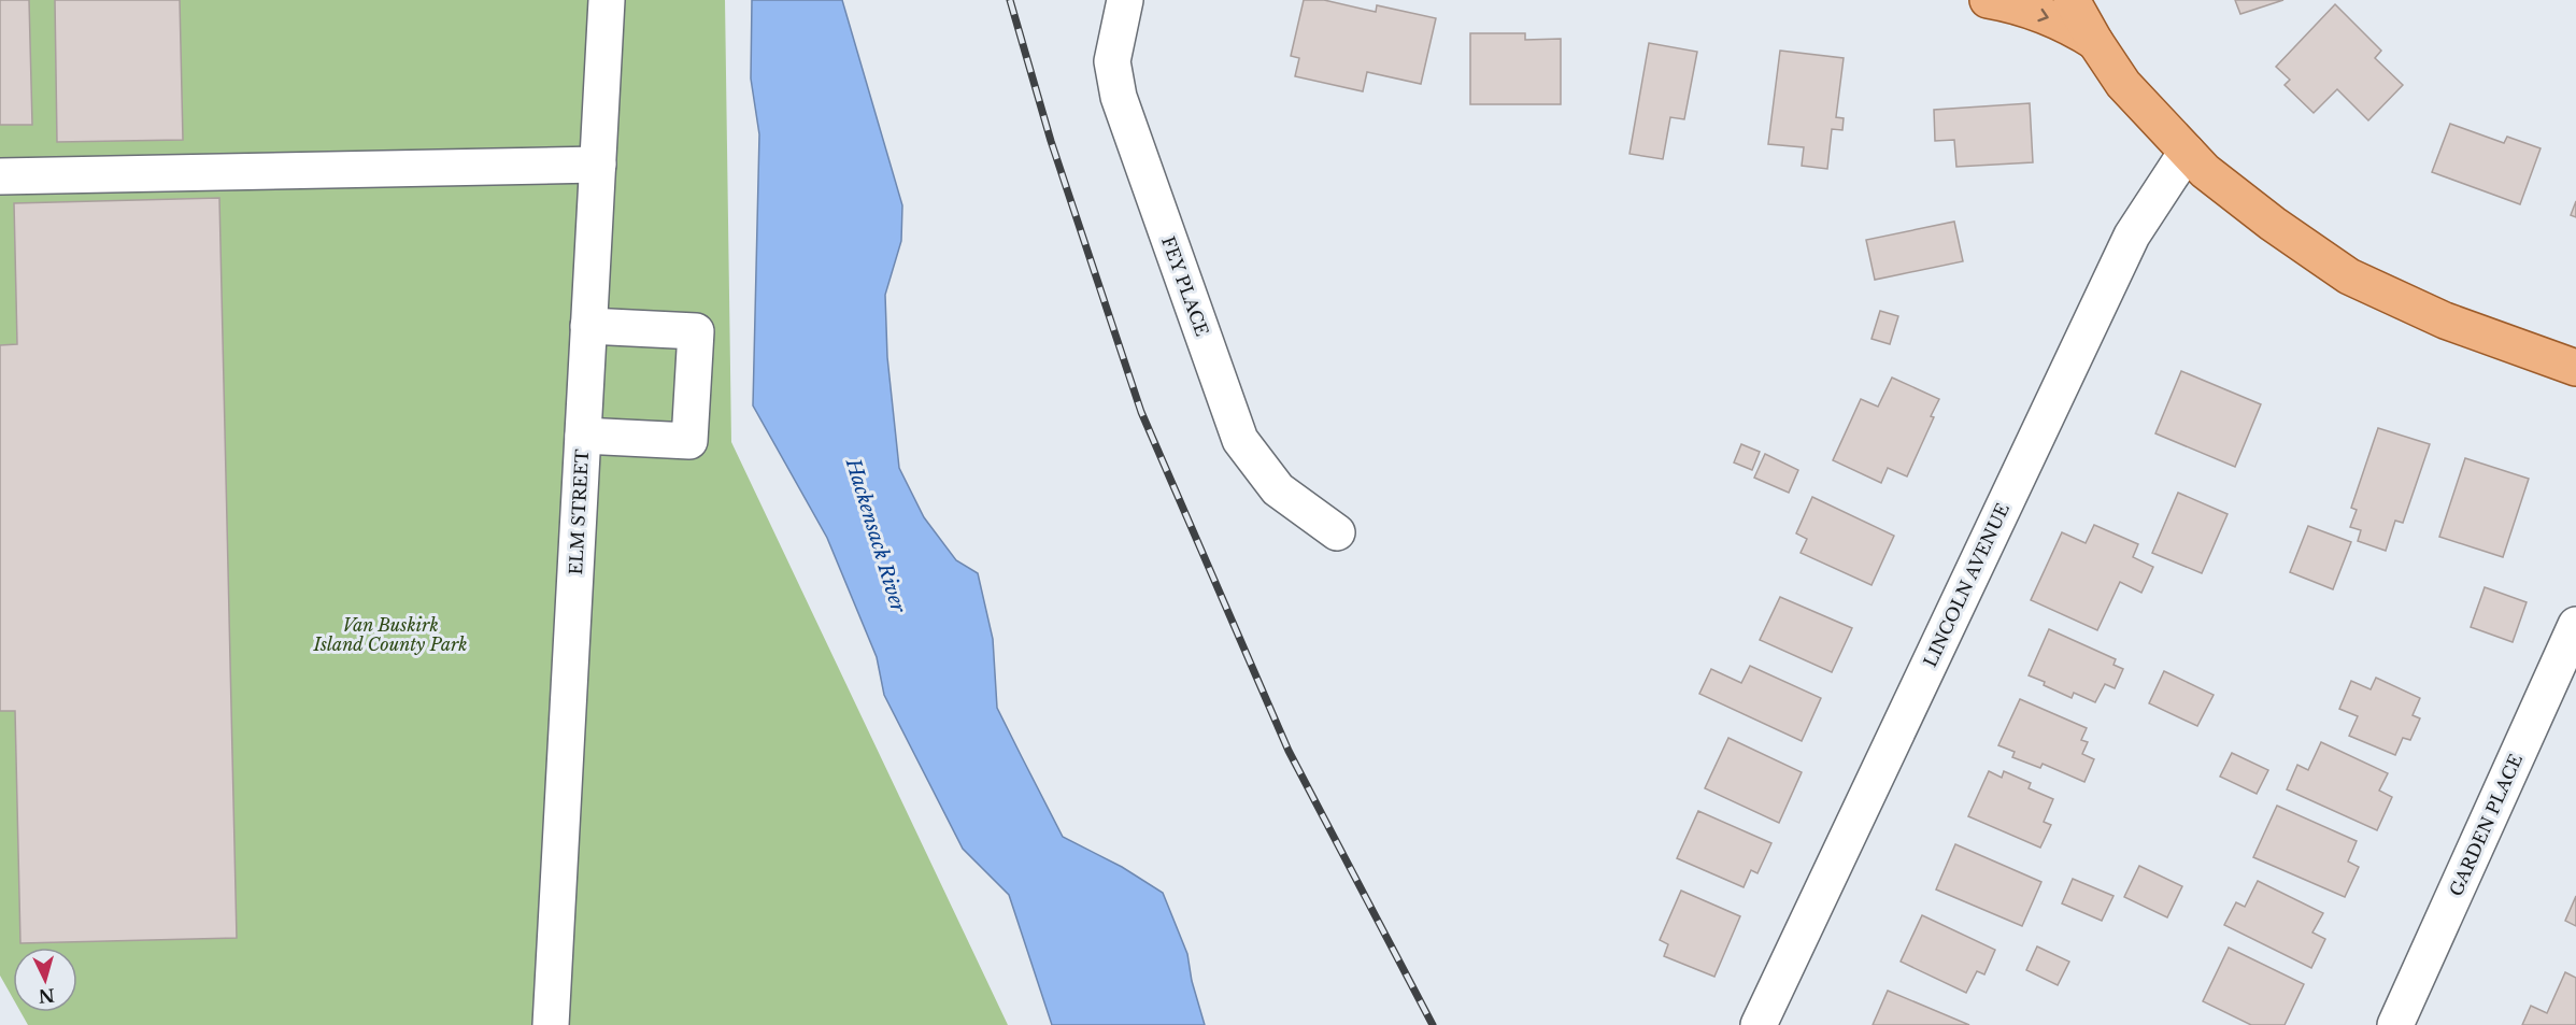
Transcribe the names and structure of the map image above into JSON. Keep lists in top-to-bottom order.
{
  "streets": {
    "street": [
      "FEY PLACE",
      "ELM STREET",
      "LINCOLN AVENUE",
      "GARDEN PLACE"
    ]
  },
  "water": ["Hackensack River"],
  "parks": ["Van Buskirk Island County Park"],
  "north": "bottom"
}
